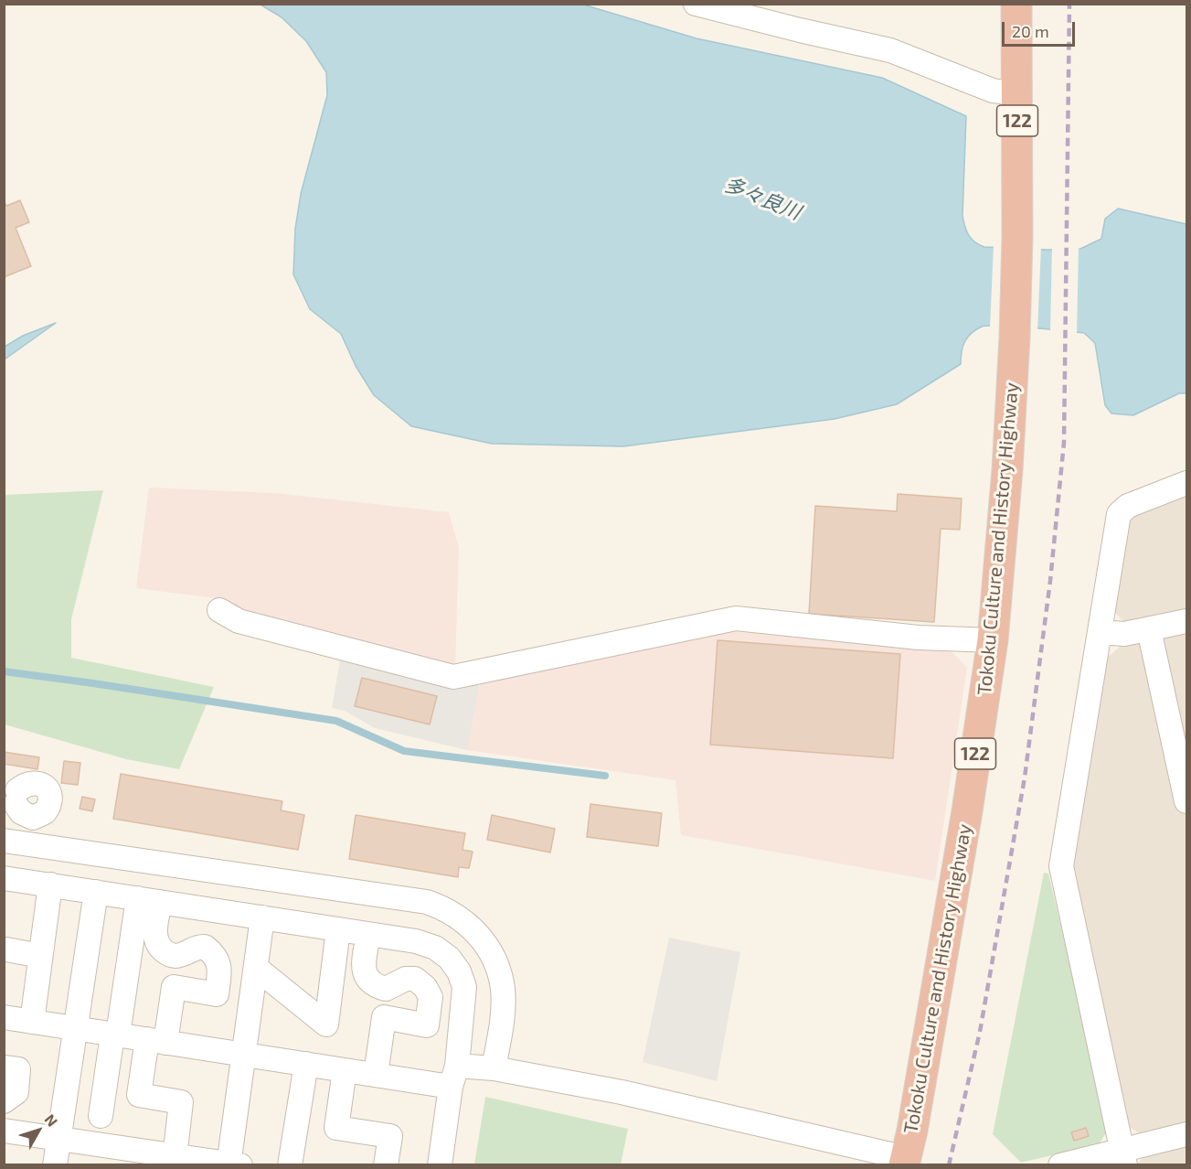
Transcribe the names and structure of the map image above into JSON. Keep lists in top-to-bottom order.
{
  "streets": {
    "highway": ["122", "Tokoku Culture and History Highway"]
  },
  "water": ["多々良川"],
  "scale_bar": "20 m",
  "north": "top right"
}
